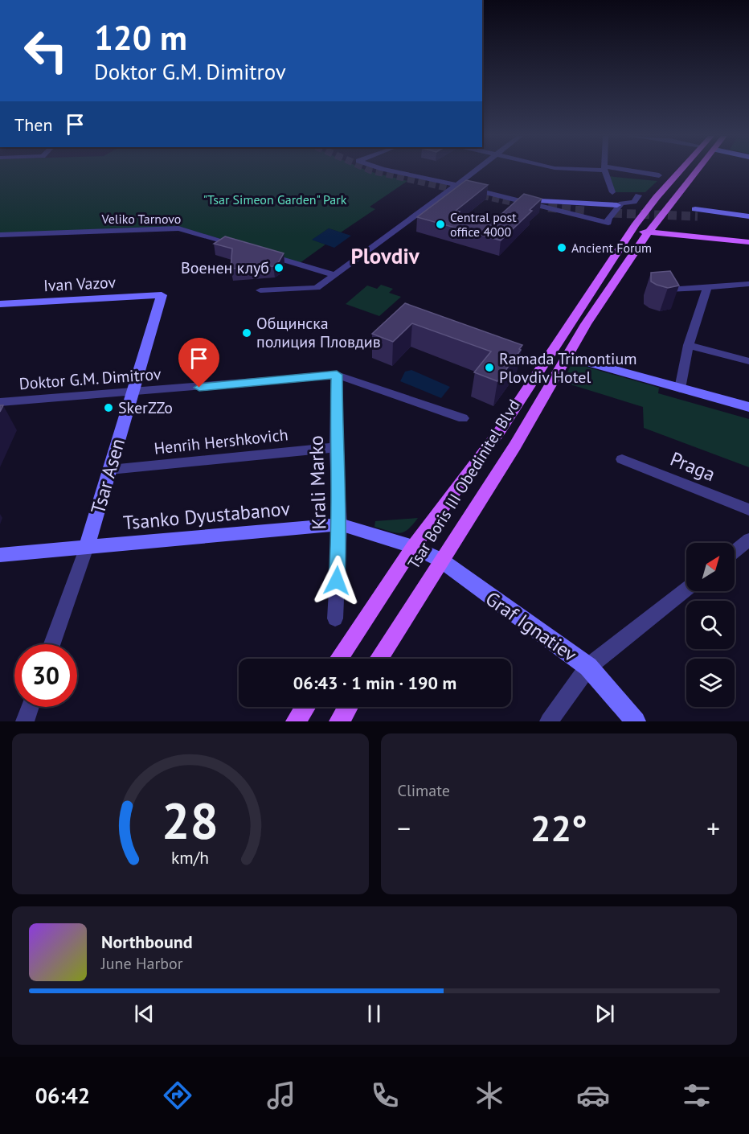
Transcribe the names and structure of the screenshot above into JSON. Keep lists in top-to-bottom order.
{
  "streets": {
    "main road": ["Tsar Boris III Obedinitel Blvd"],
    "street": [
      "Veliko Tarnovo",
      "Ivan Vazov",
      "Doktor G.M. Dimitrov",
      "Henrih Hershkovich",
      "Praga",
      "Tsar Asen",
      "Krali Marko",
      "Tsanko Dyustabanov",
      "Graf Ignatiev"
    ]
  },
  "crossings": [
    ["Ivan Vazov", "Tsar Asen"],
    ["Doktor G.M. Dimitrov", "Tsar Asen"],
    ["Doktor G.M. Dimitrov", "Krali Marko"],
    ["Henrih Hershkovich", "Tsar Asen"],
    ["Henrih Hershkovich", "Krali Marko"],
    ["Tsar Asen", "Tsanko Dyustabanov"],
    ["Krali Marko", "Tsanko Dyustabanov"],
    ["Tsar Boris III Obedinitel Blvd", "Tsanko Dyustabanov"],
    ["Tsar Boris III Obedinitel Blvd", "Graf Ignatiev"],
    ["Tsanko Dyustabanov", "Graf Ignatiev"]
  ],
  "districts": ["Plovdiv"],
  "parks": ["\"Tsar Simeon Garden\" Park"],
  "places": [
    "Central post office 4000",
    "Ancient Forum",
    "Военен клуб",
    "Общинска полиция Пловдив",
    "Ramada Trimontium Plovdiv Hotel",
    "SkerZZo"
  ],
  "north": "top right",
  "page": {
    "turn": ["120 m", "Doktor G.M. Dimitrov"],
    "then": "Then",
    "limit": "30",
    "trip": "06:43 · 1 min · 190 m",
    "tile": "Climate",
    "heat": ["−", "22°", "+"],
    "song": ["Northbound", "June Harbor"],
    "tabs": "06:42",
    "gauge": ["28", "km/h"]
  }
}
